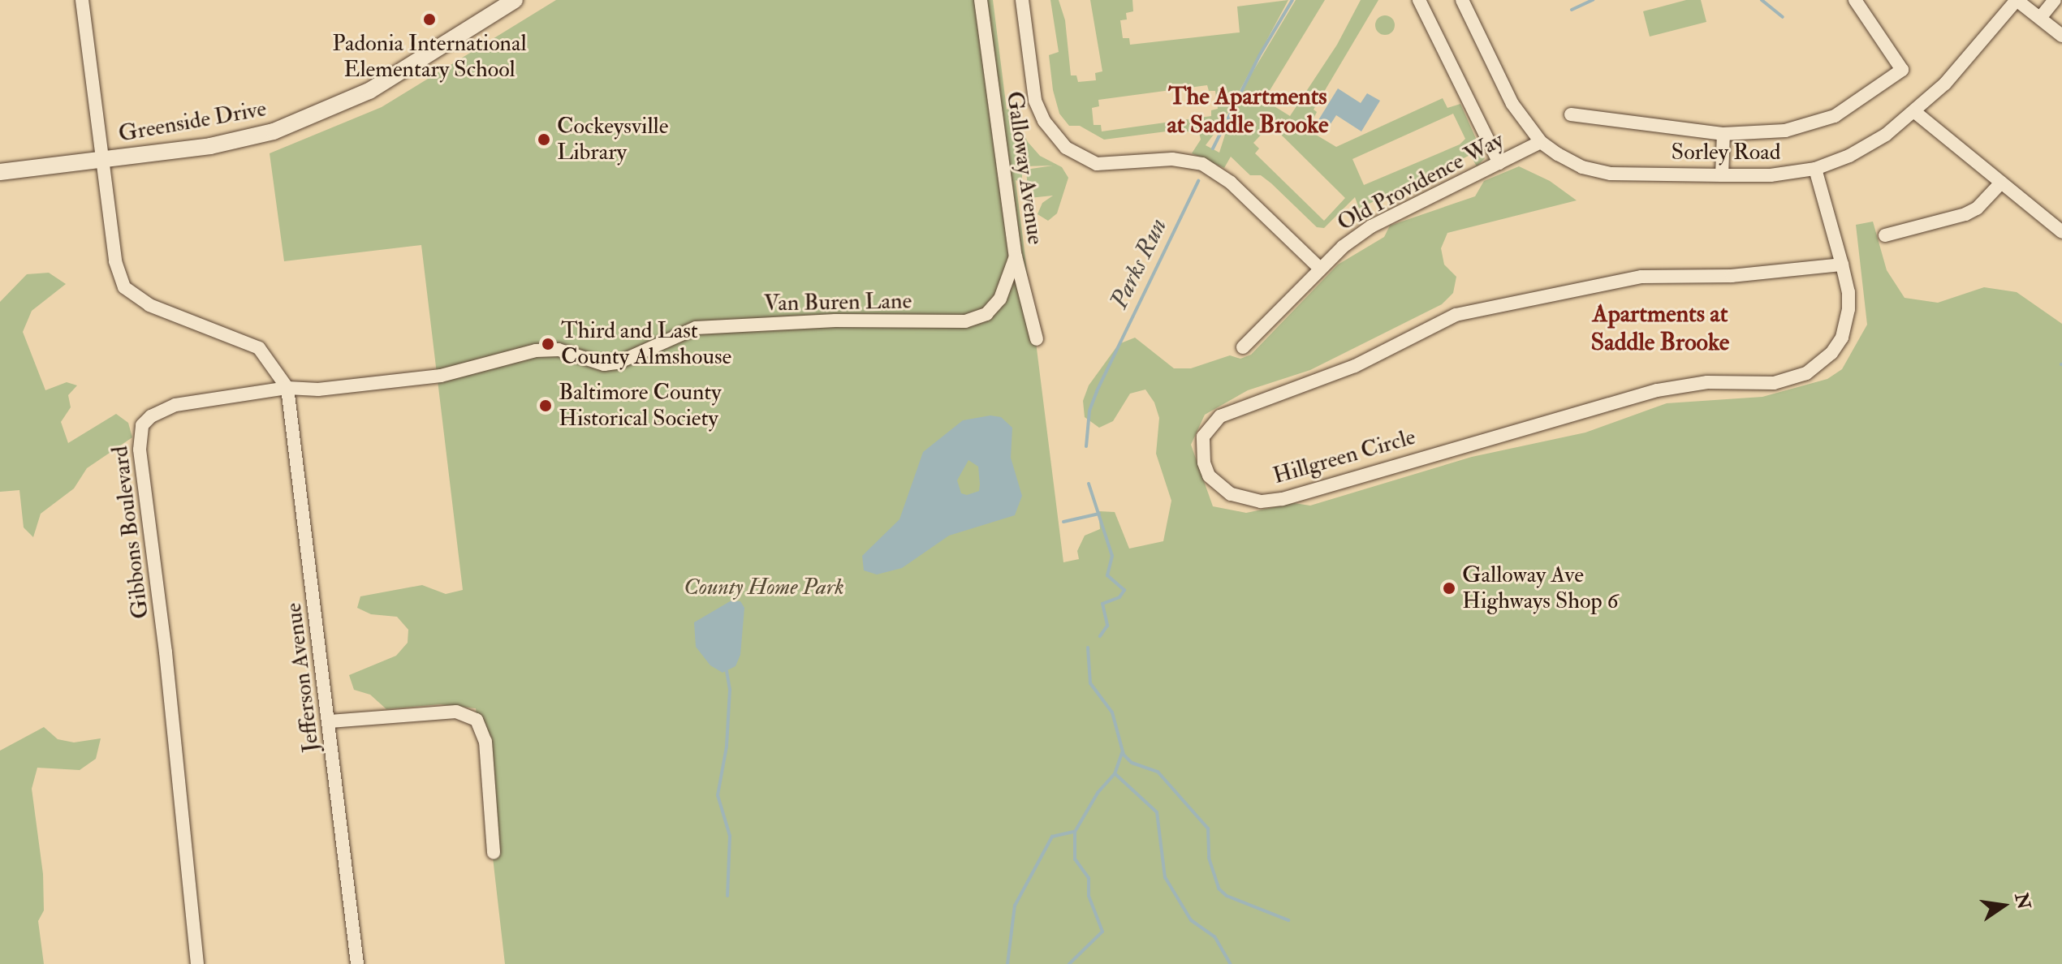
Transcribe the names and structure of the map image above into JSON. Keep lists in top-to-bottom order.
{
  "streets": {
    "street": [
      "Greenside Drive",
      "Sorley Road",
      "Galloway Avenue",
      "Old Providence Way",
      "Van Buren Lane",
      "Hillgreen Circle",
      "Gibbons Boulevard",
      "Jefferson Avenue"
    ]
  },
  "crossings": [
    ["Sorley Road", "Old Providence Way"],
    ["Sorley Road", "Hillgreen Circle"],
    ["Galloway Avenue", "Van Buren Lane"],
    ["Van Buren Lane", "Gibbons Boulevard"],
    ["Van Buren Lane", "Jefferson Avenue"],
    ["Gibbons Boulevard", "Jefferson Avenue"]
  ],
  "districts": ["The Apartments at Saddle Brooke", "Apartments at Saddle Brooke"],
  "water": ["Parks Run"],
  "parks": ["County Home Park"],
  "places": [
    "Padonia International Elementary School",
    "Cockeysville Library",
    "Third and Last County Almshouse",
    "Baltimore County Historical Society",
    "Galloway Ave Highways Shop 6"
  ],
  "north": "right"
}
